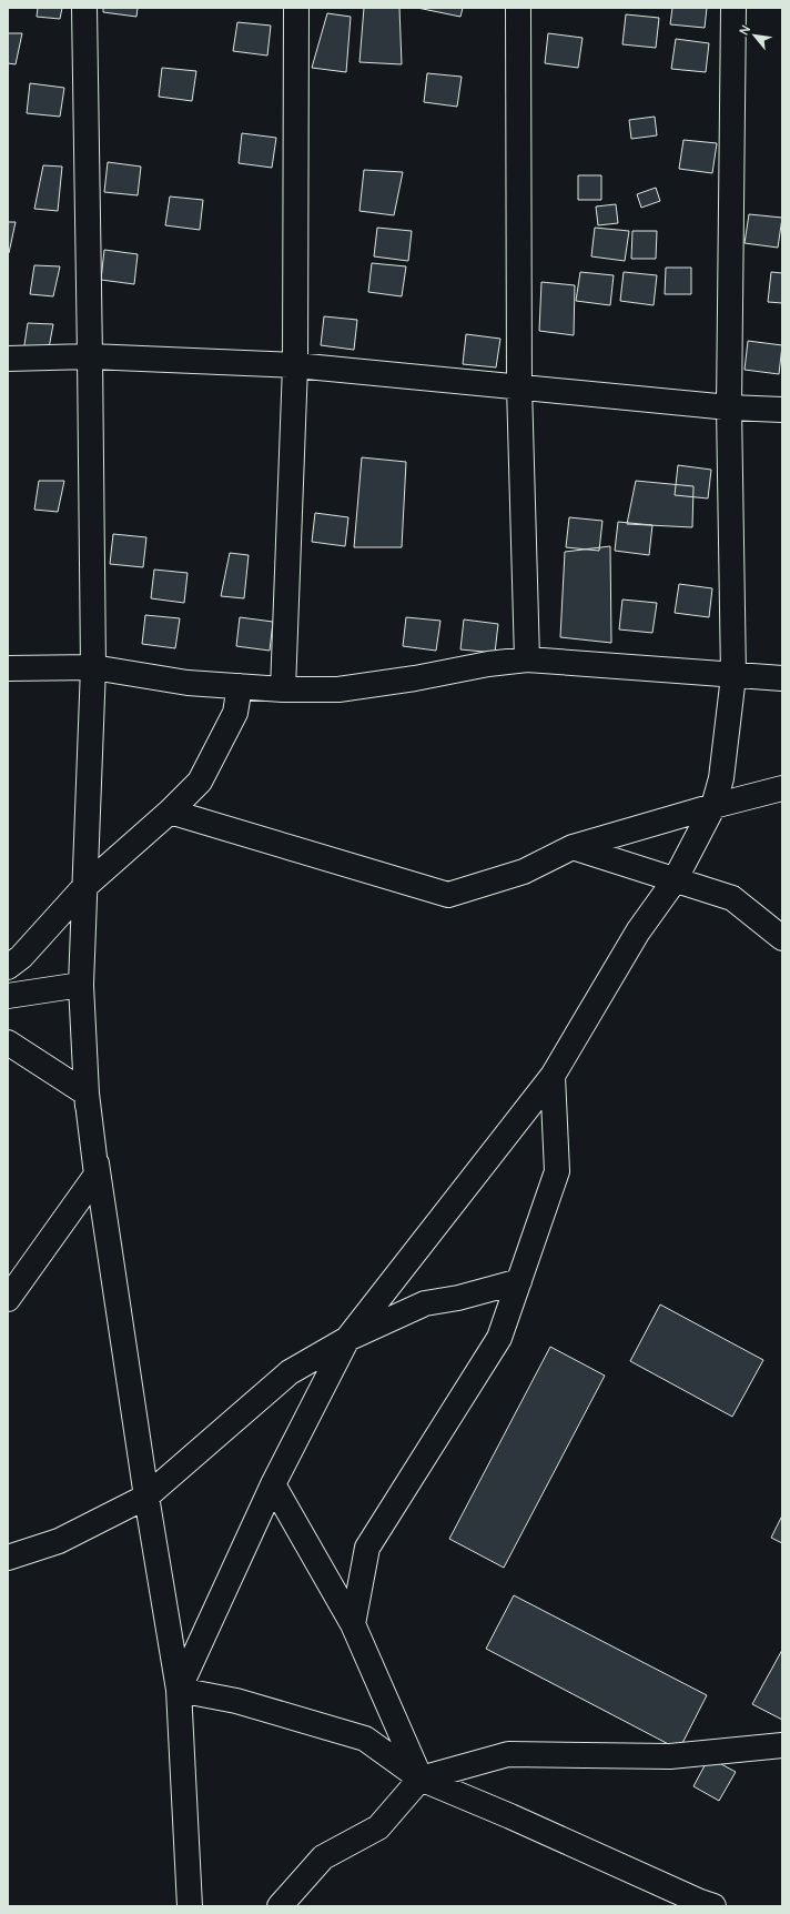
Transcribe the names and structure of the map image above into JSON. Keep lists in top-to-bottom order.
{
  "north": "top left"
}
